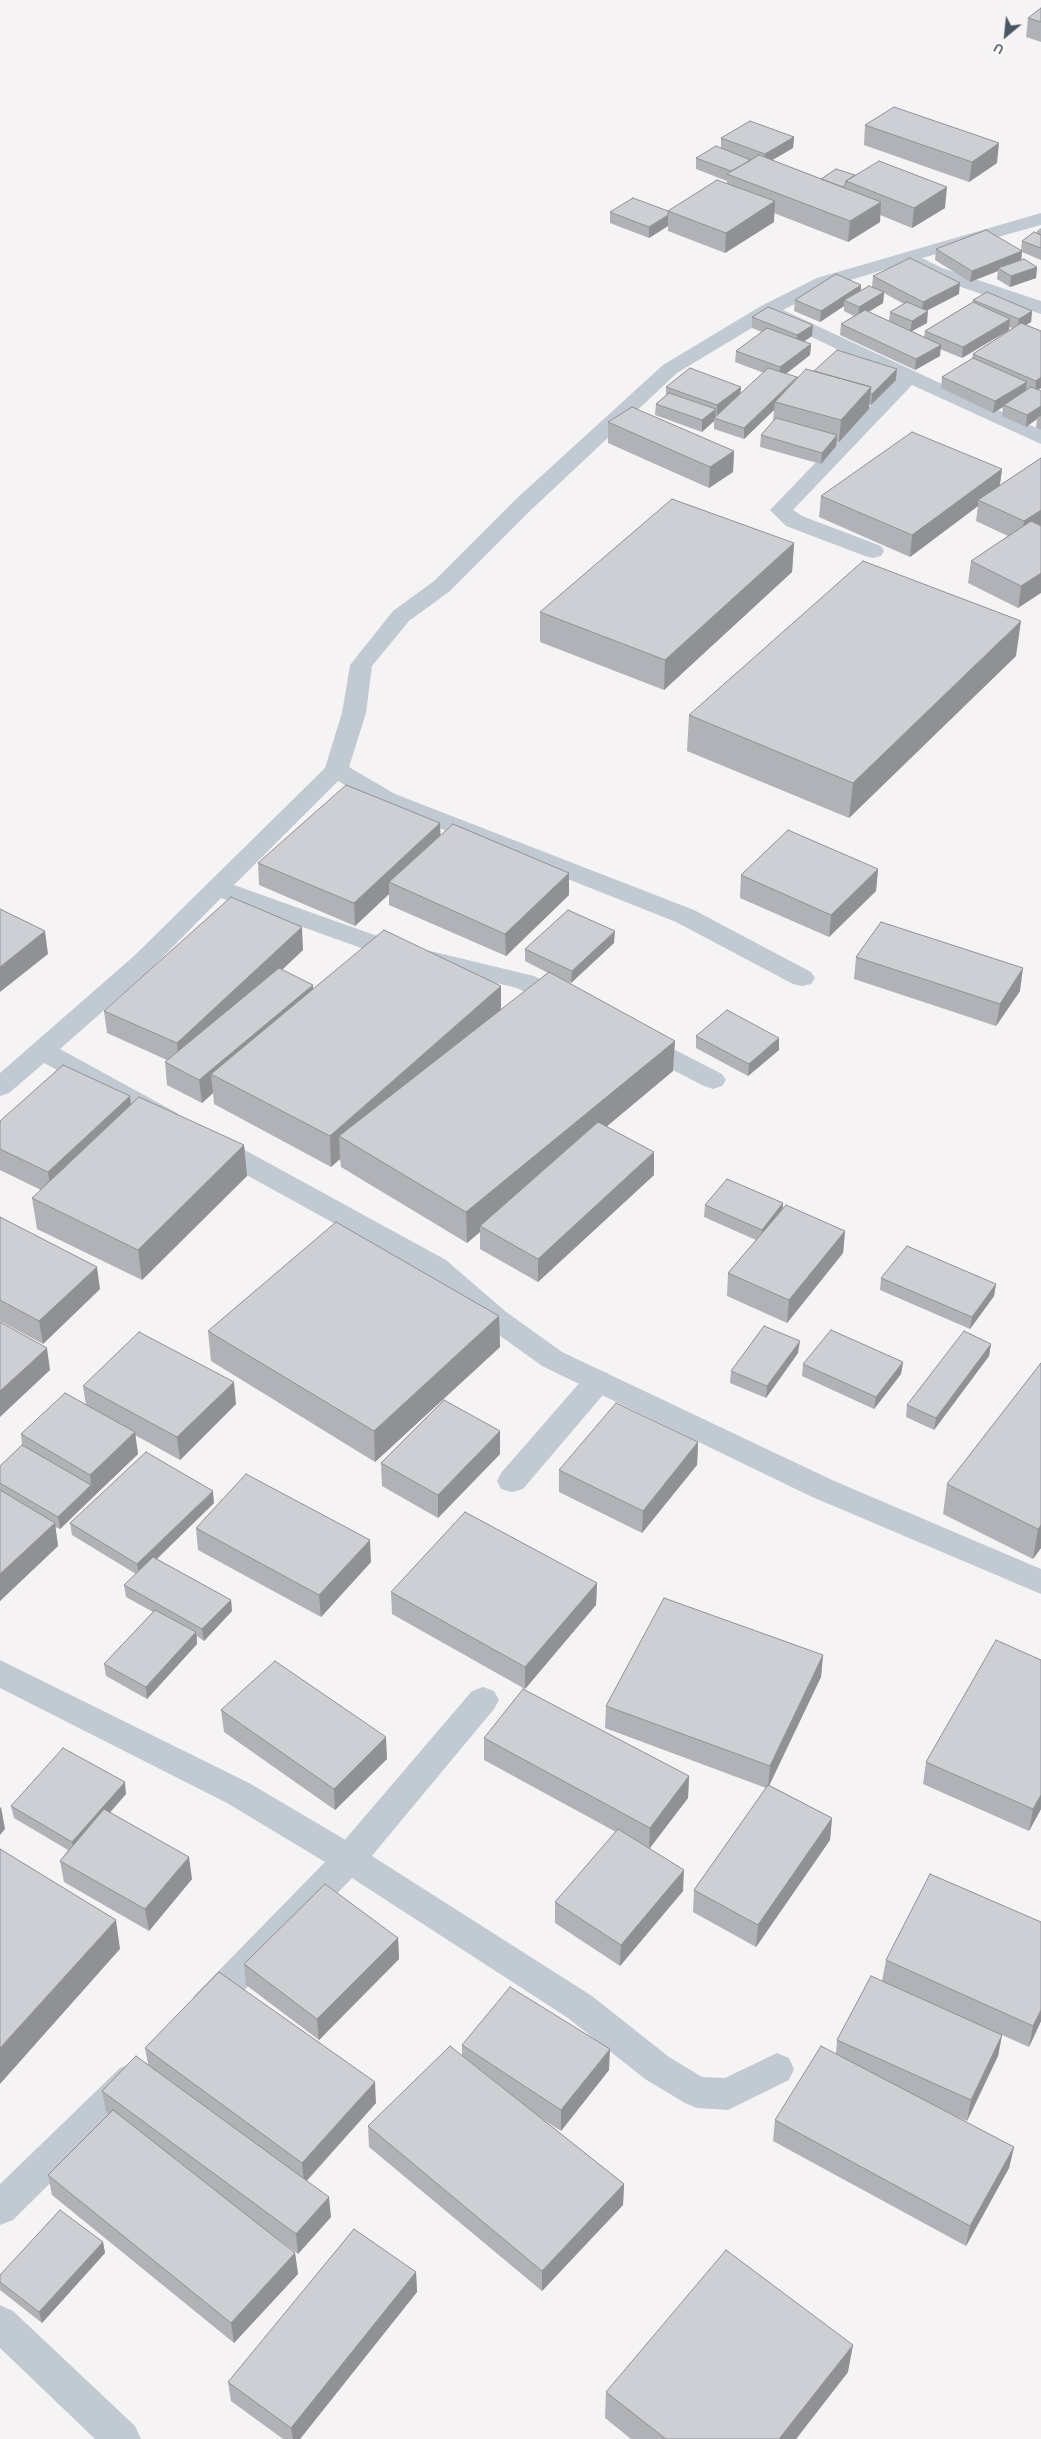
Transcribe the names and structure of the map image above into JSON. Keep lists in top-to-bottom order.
{
  "north": "bottom left"
}
